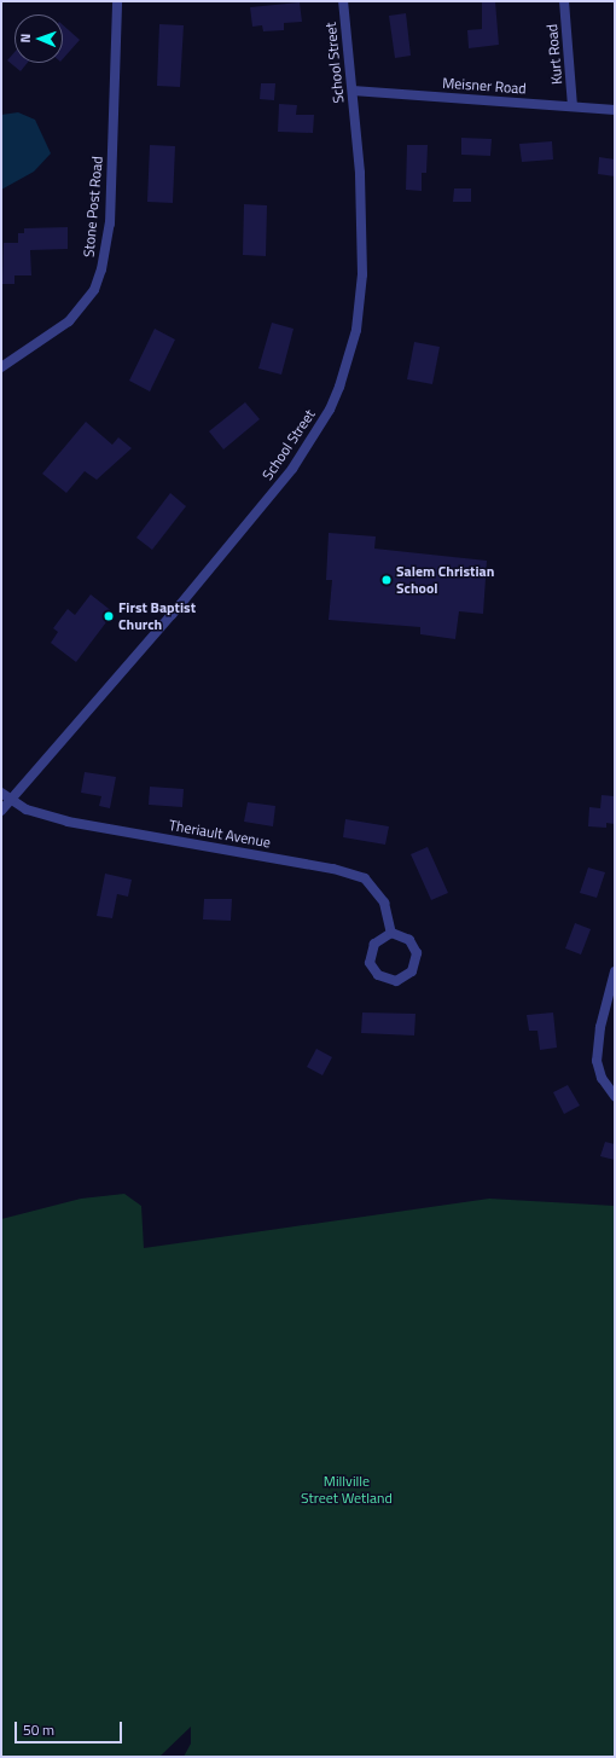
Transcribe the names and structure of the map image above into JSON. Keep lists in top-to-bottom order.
{
  "streets": {
    "street": [
      "Kurt Road",
      "School Street",
      "Meisner Road",
      "Stone Post Road",
      "Theriault Avenue"
    ]
  },
  "crossings": [
    ["Kurt Road", "Meisner Road"],
    ["School Street", "Meisner Road"],
    ["School Street", "Theriault Avenue"]
  ],
  "parks": ["Millville Street Wetland"],
  "places": ["Salem Christian School", "First Baptist Church"],
  "scale_bar": "50 m",
  "north": "left"
}
